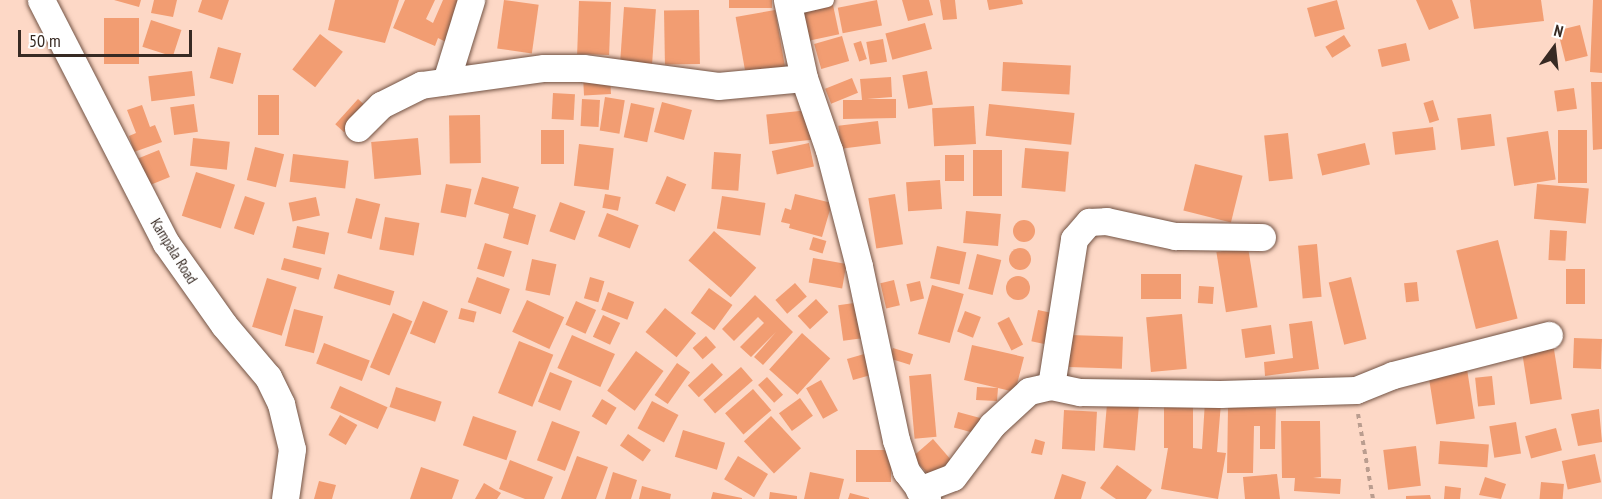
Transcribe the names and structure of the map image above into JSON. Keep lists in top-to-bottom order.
{
  "streets": {
    "street": ["Kampala Road"]
  },
  "scale_bar": "50 m",
  "north": "top"
}
